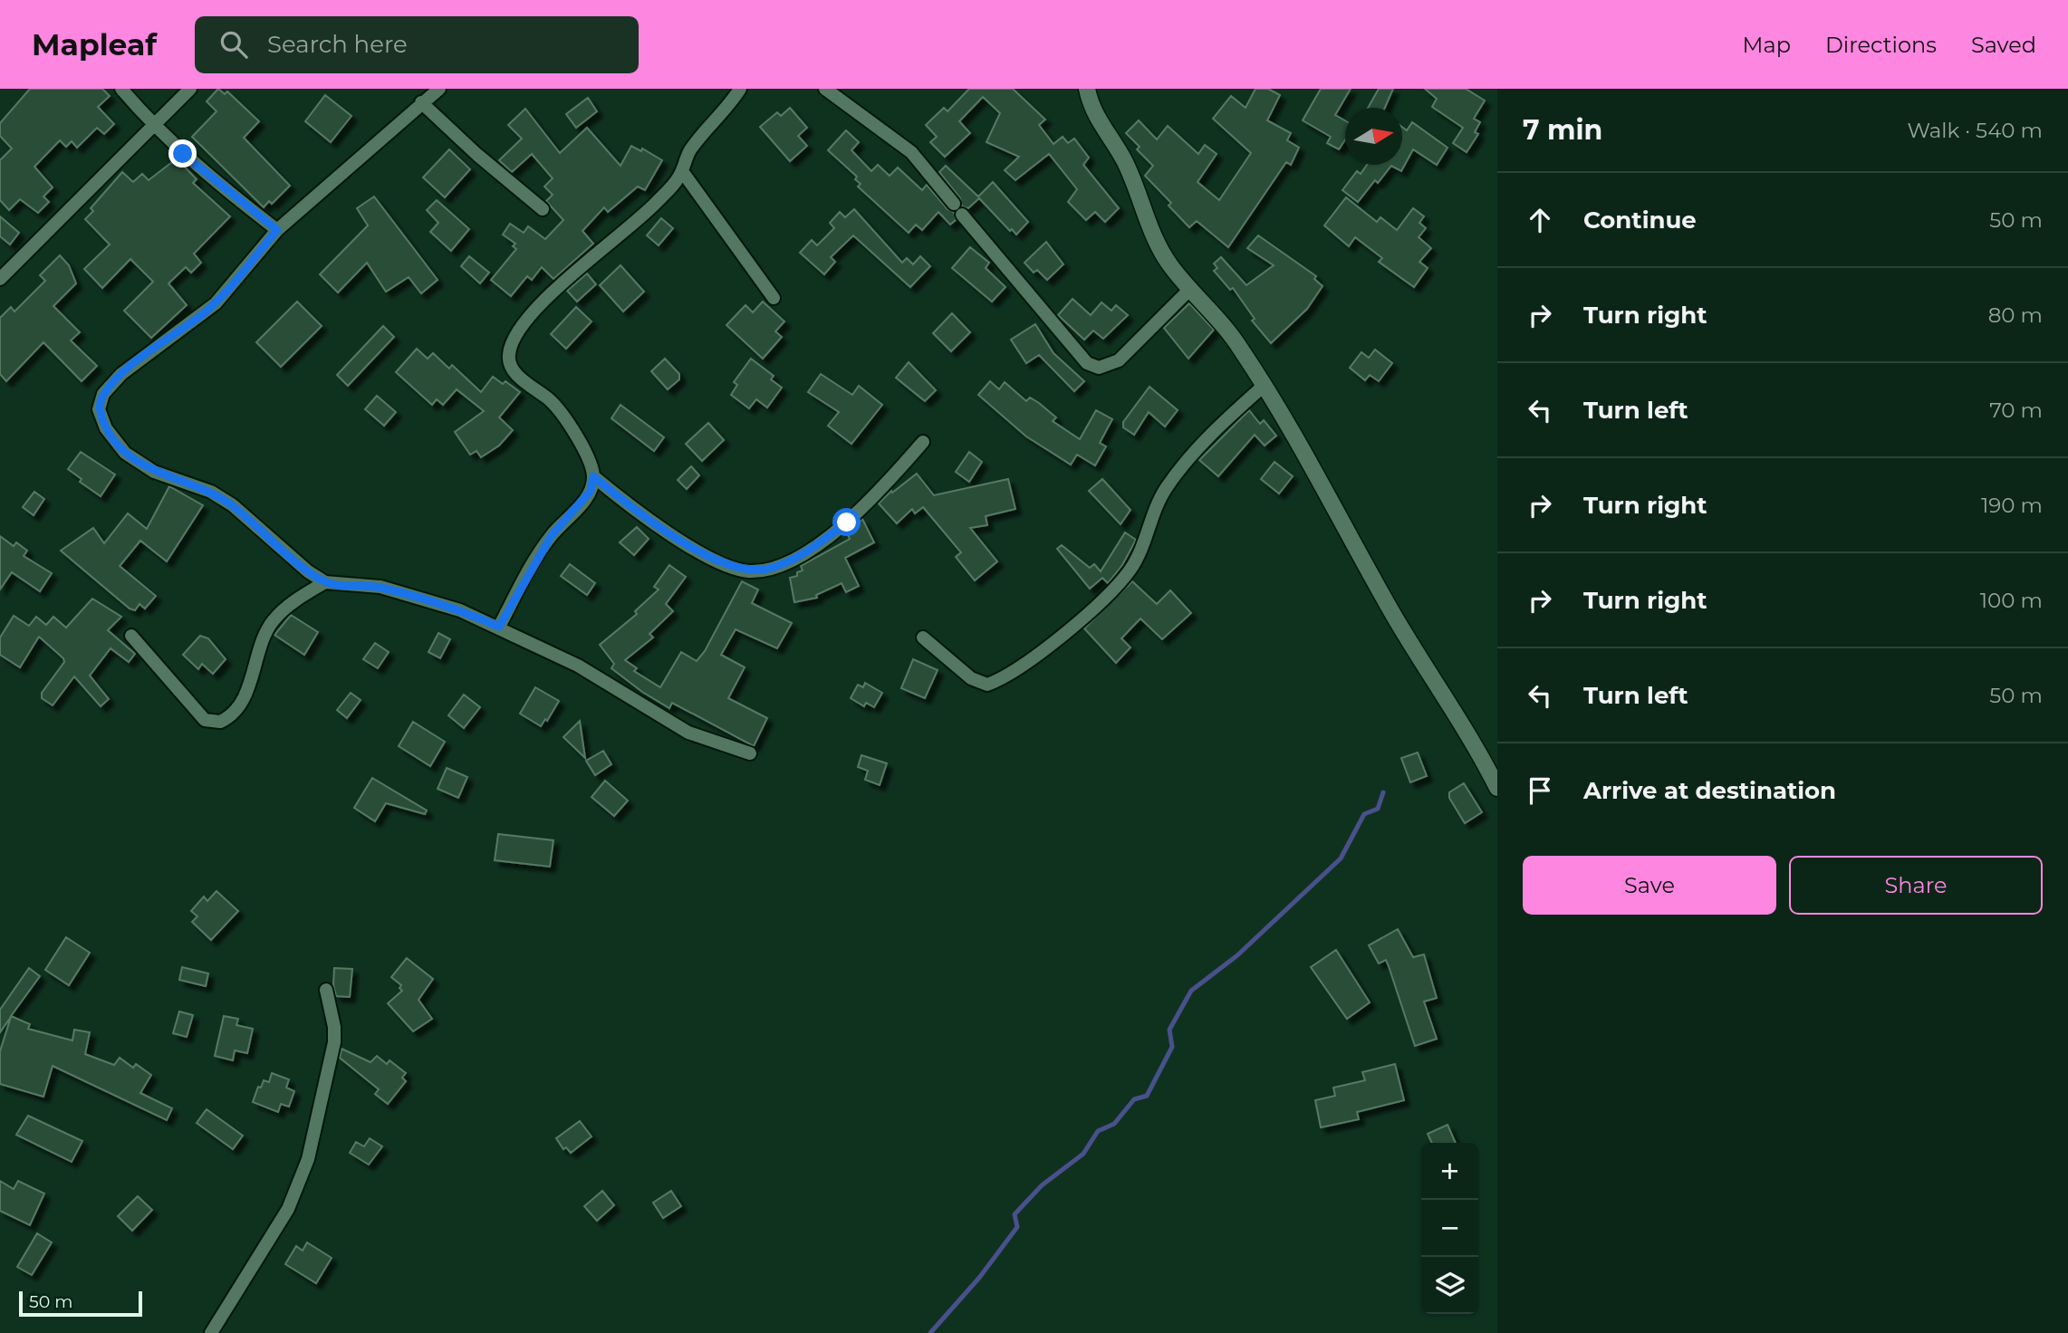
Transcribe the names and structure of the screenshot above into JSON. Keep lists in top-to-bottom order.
{
  "scale_bar": "50 m",
  "north": "right",
  "page": {
    "header": "Mapleaf",
    "search": "Search here",
    "nav": ["Map", "Directions", "Saved"],
    "heading": ["7 min", "Walk · 540 m"],
    "list": [
      ["Continue", "50 m"],
      ["Turn right", "80 m"],
      ["Turn left", "70 m"],
      ["Turn right", "190 m"],
      ["Turn right", "100 m"],
      ["Turn left", "50 m"],
      "Arrive at destination"
    ],
    "buttons": ["Save", "Share"],
    "map_buttons": ["+", "−"],
    "scale": "50 m"
  }
}
